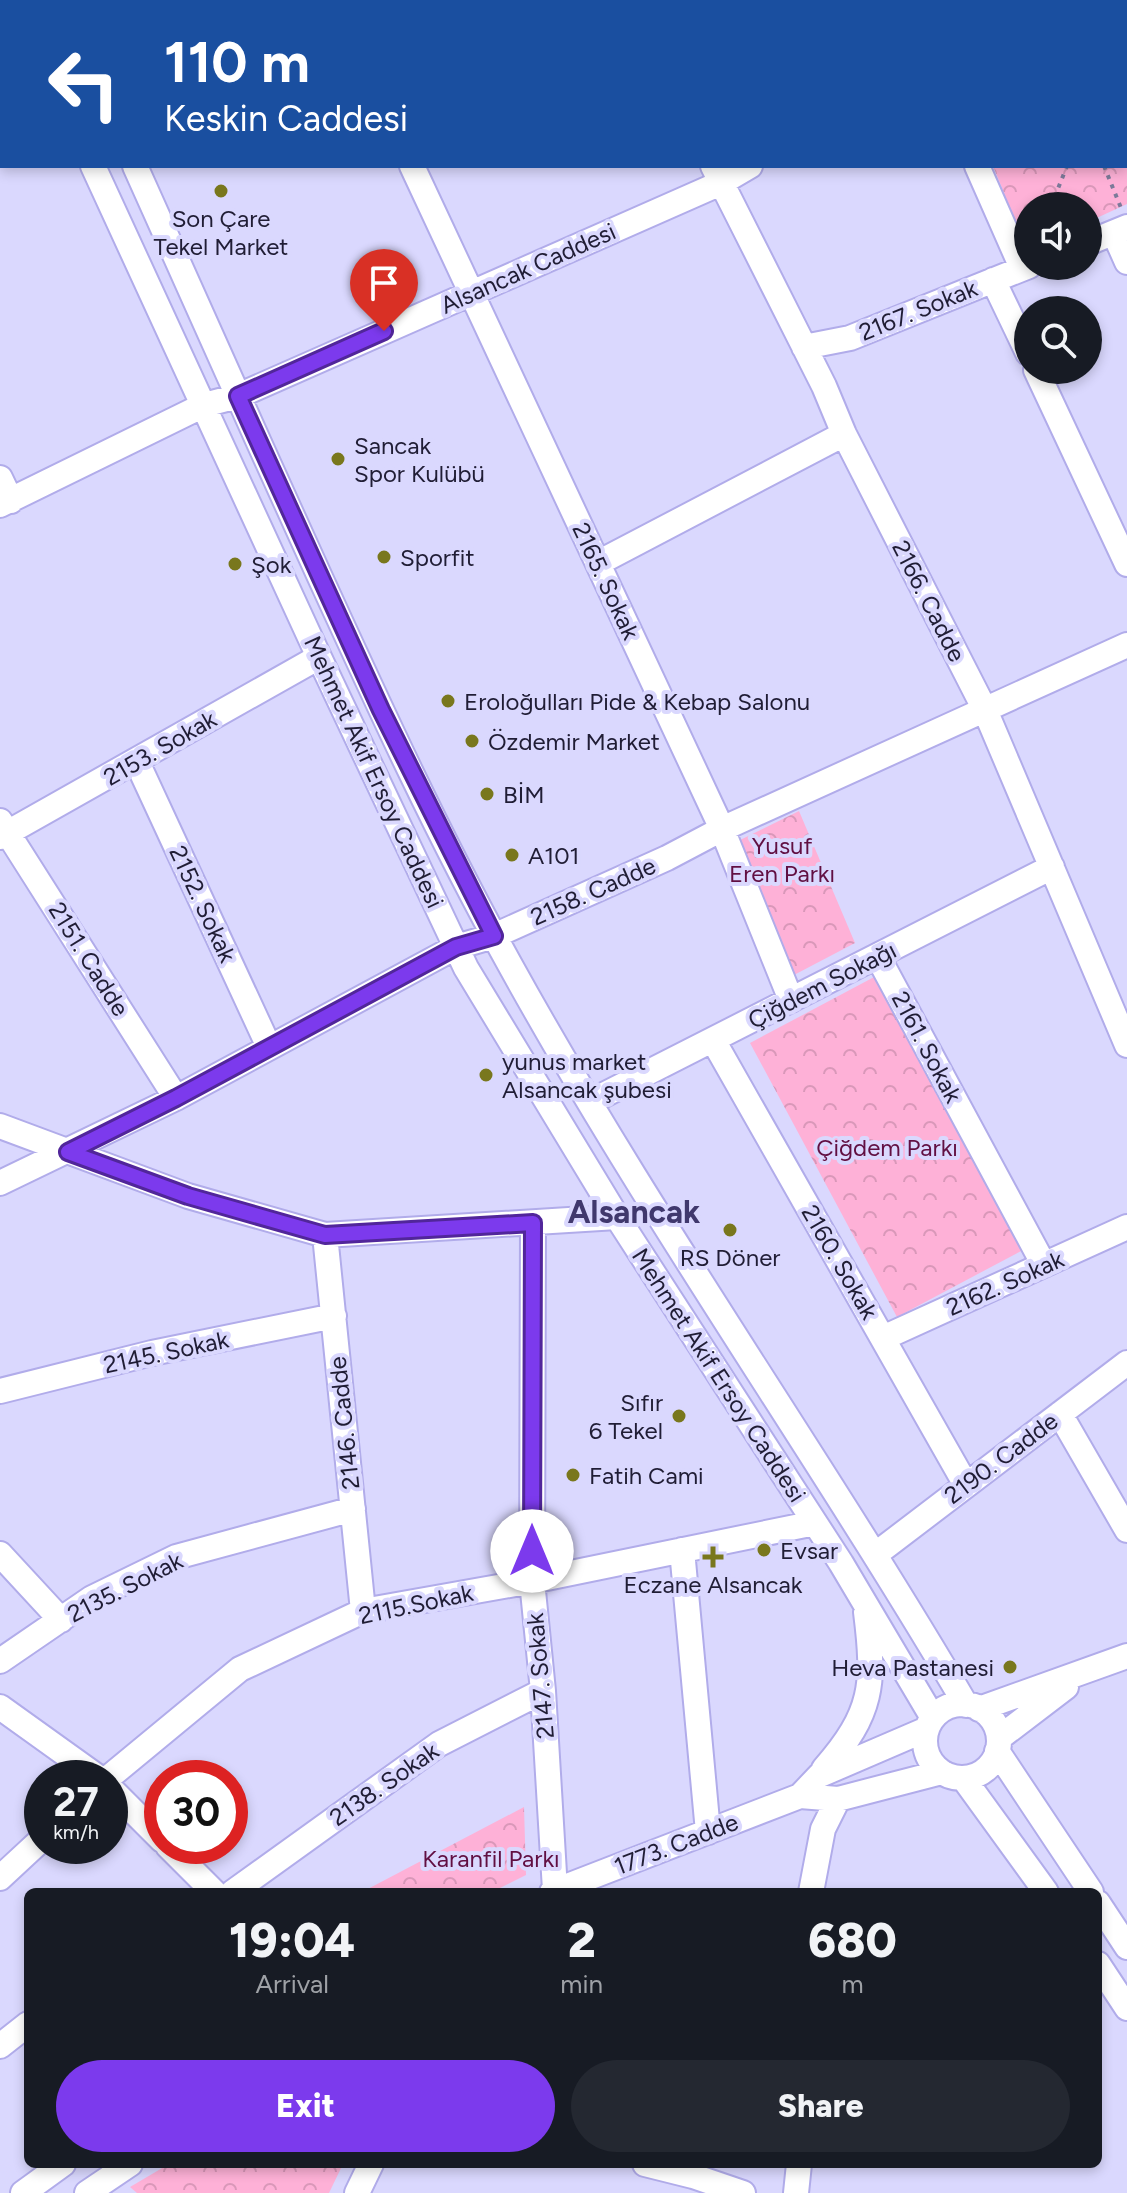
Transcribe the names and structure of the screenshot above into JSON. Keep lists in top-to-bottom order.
{
  "streets": {
    "street": [
      "Alsancak Caddesi",
      "2167. Sokak",
      "2165. Sokak",
      "2166. Cadde",
      "2153. Sokak",
      "Mehmet Akif Ersoy Caddesi",
      "2158. Cadde",
      "2152. Sokak",
      "2151. Cadde",
      "Çiğdem Sokağı",
      "2161. Sokak",
      "2160. Sokak",
      "2162. Sokak",
      "2145. Sokak",
      "2146. Cadde",
      "2190. Cadde",
      "2135. Sokak",
      "2115.Sokak",
      "2147. Sokak",
      "2138. Sokak",
      "1773. Cadde"
    ]
  },
  "crossings": [
    ["Alsancak Caddesi", "2165. Sokak"],
    ["Alsancak Caddesi", "2166. Cadde"],
    ["Alsancak Caddesi", "Mehmet Akif Ersoy Caddesi"],
    ["2167. Sokak", "2166. Cadde"],
    ["2165. Sokak", "2158. Cadde"],
    ["2165. Sokak", "Çiğdem Sokağı"],
    ["2166. Cadde", "2158. Cadde"],
    ["2166. Cadde", "Çiğdem Sokağı"],
    ["2153. Sokak", "Mehmet Akif Ersoy Caddesi"],
    ["2153. Sokak", "2152. Sokak"],
    ["2153. Sokak", "2151. Cadde"],
    ["Mehmet Akif Ersoy Caddesi", "2158. Cadde"],
    ["Mehmet Akif Ersoy Caddesi", "Çiğdem Sokağı"],
    ["Mehmet Akif Ersoy Caddesi", "2190. Cadde"],
    ["Mehmet Akif Ersoy Caddesi", "2115.Sokak"],
    ["Mehmet Akif Ersoy Caddesi", "1773. Cadde"],
    ["2158. Cadde", "2152. Sokak"],
    ["2158. Cadde", "2151. Cadde"],
    ["Çiğdem Sokağı", "2161. Sokak"],
    ["Çiğdem Sokağı", "2160. Sokak"],
    ["2161. Sokak", "2162. Sokak"],
    ["2160. Sokak", "2162. Sokak"],
    ["2160. Sokak", "2190. Cadde"],
    ["2145. Sokak", "2146. Cadde"],
    ["2146. Cadde", "2135. Sokak"],
    ["2146. Cadde", "2115.Sokak"],
    ["2115.Sokak", "2147. Sokak"],
    ["2147. Sokak", "2138. Sokak"]
  ],
  "districts": ["Alsancak"],
  "parks": ["Yusuf Eren Parkı", "Çiğdem Parkı", "Karanfil Parkı"],
  "places": {
    "other": [
      "Son Çare Tekel Market",
      "Sancak Spor Kulübü",
      "Sporfit",
      "Şok",
      "Eroloğulları Pide & Kebap Salonu",
      "Özdemir Market",
      "BİM",
      "A101",
      "yunus market Alsancak şubesi",
      "RS Döner",
      "Sıfır 6 Tekel",
      "Fatih Cami",
      "Evsar",
      "Heva Pastanesi"
    ],
    "health": ["Eczane Alsancak"]
  },
  "page": {
    "turn": ["110 m", "Keskin Caddesi"],
    "speed": "27 km/h",
    "limit": "30",
    "eta": [
      "19:04",
      "Arrival",
      "2",
      "min",
      "680",
      "m"
    ],
    "buttons": ["Exit", "Share"]
  }
}
